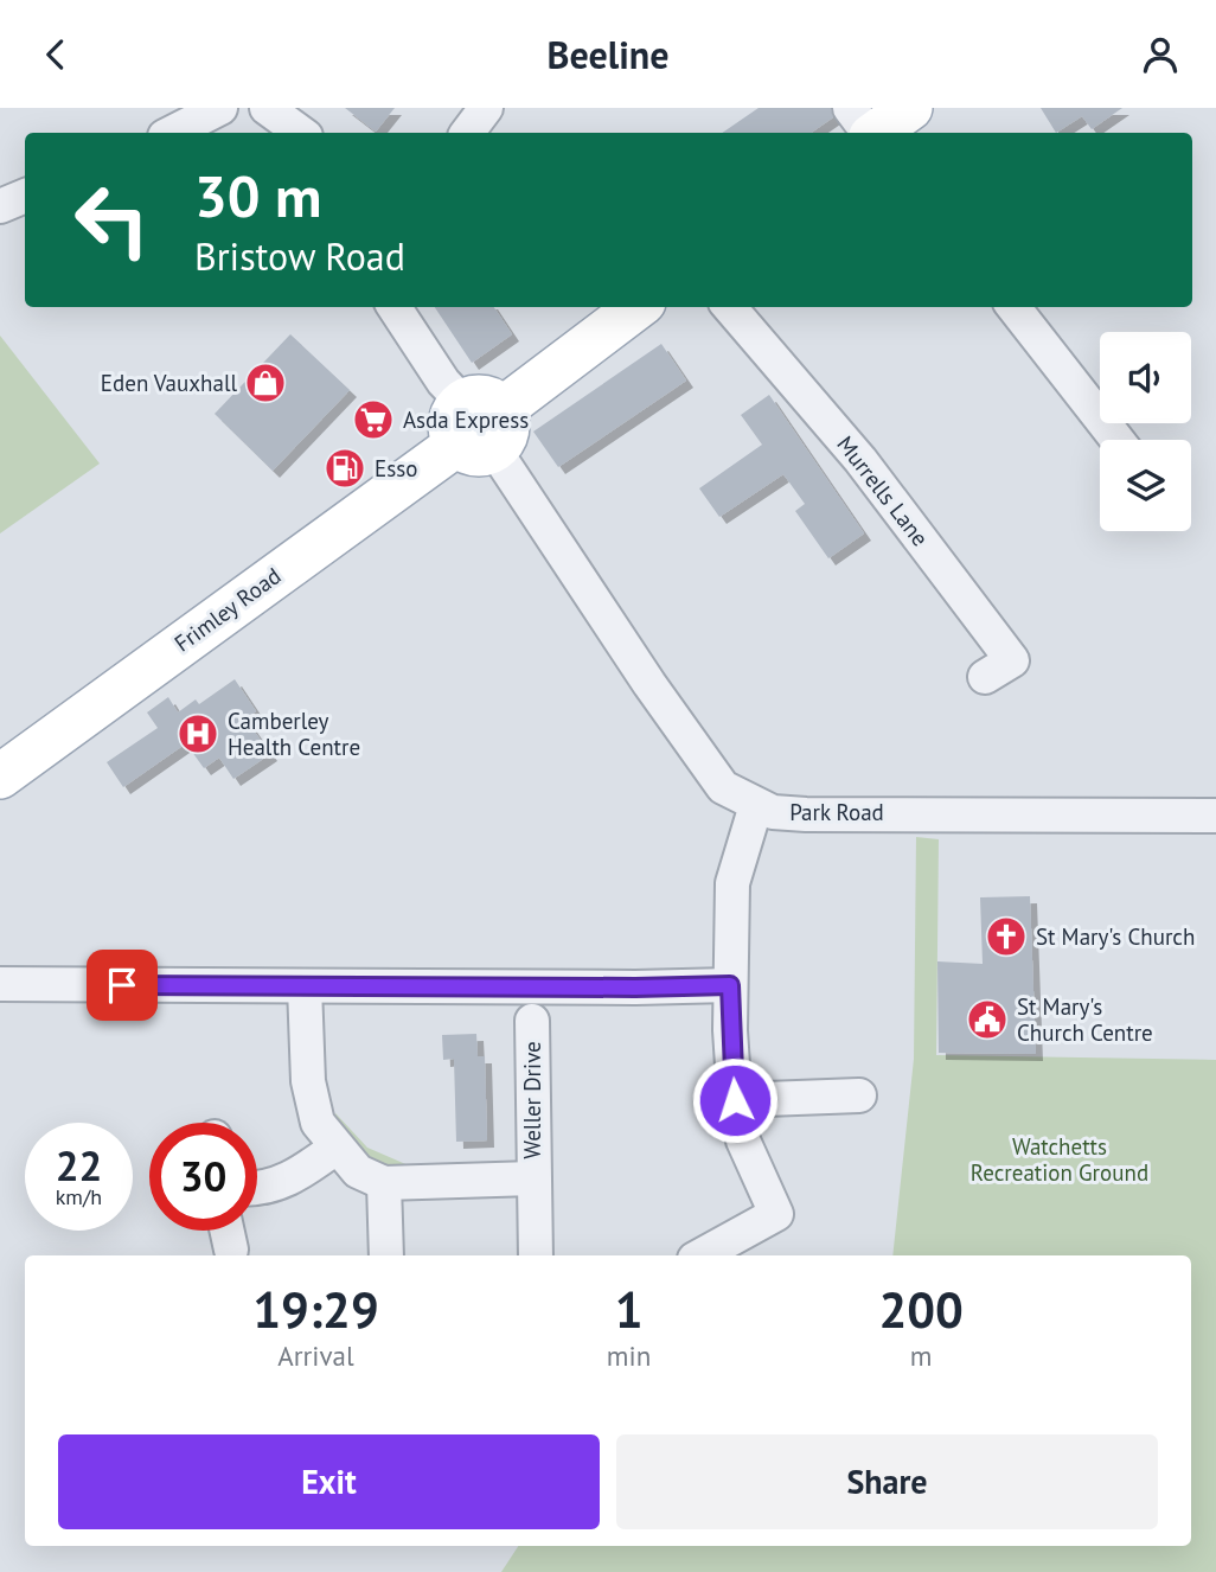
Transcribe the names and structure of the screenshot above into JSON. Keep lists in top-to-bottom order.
{
  "streets": {
    "main road": ["Frimley Road"],
    "street": ["Murrells Lane", "Park Road", "Weller Drive"]
  },
  "crossings": [
    ["Frimley Road", "Park Road"]
  ],
  "parks": ["Watchetts Recreation Ground"],
  "places": {
    "shop": ["Eden Vauxhall"],
    "supermarket": ["Asda Express"],
    "fuel station": ["Esso"],
    "hospital": ["Camberley Health Centre"],
    "church": ["St Mary's Church"],
    "public building": ["St Mary's Church Centre"]
  },
  "page": {
    "header": "Beeline",
    "turn": ["30 m", "Bristow Road"],
    "speed": "22 km/h",
    "limit": "30",
    "eta": [
      "19:29",
      "Arrival",
      "1",
      "min",
      "200",
      "m"
    ],
    "buttons": ["Exit", "Share"]
  }
}
